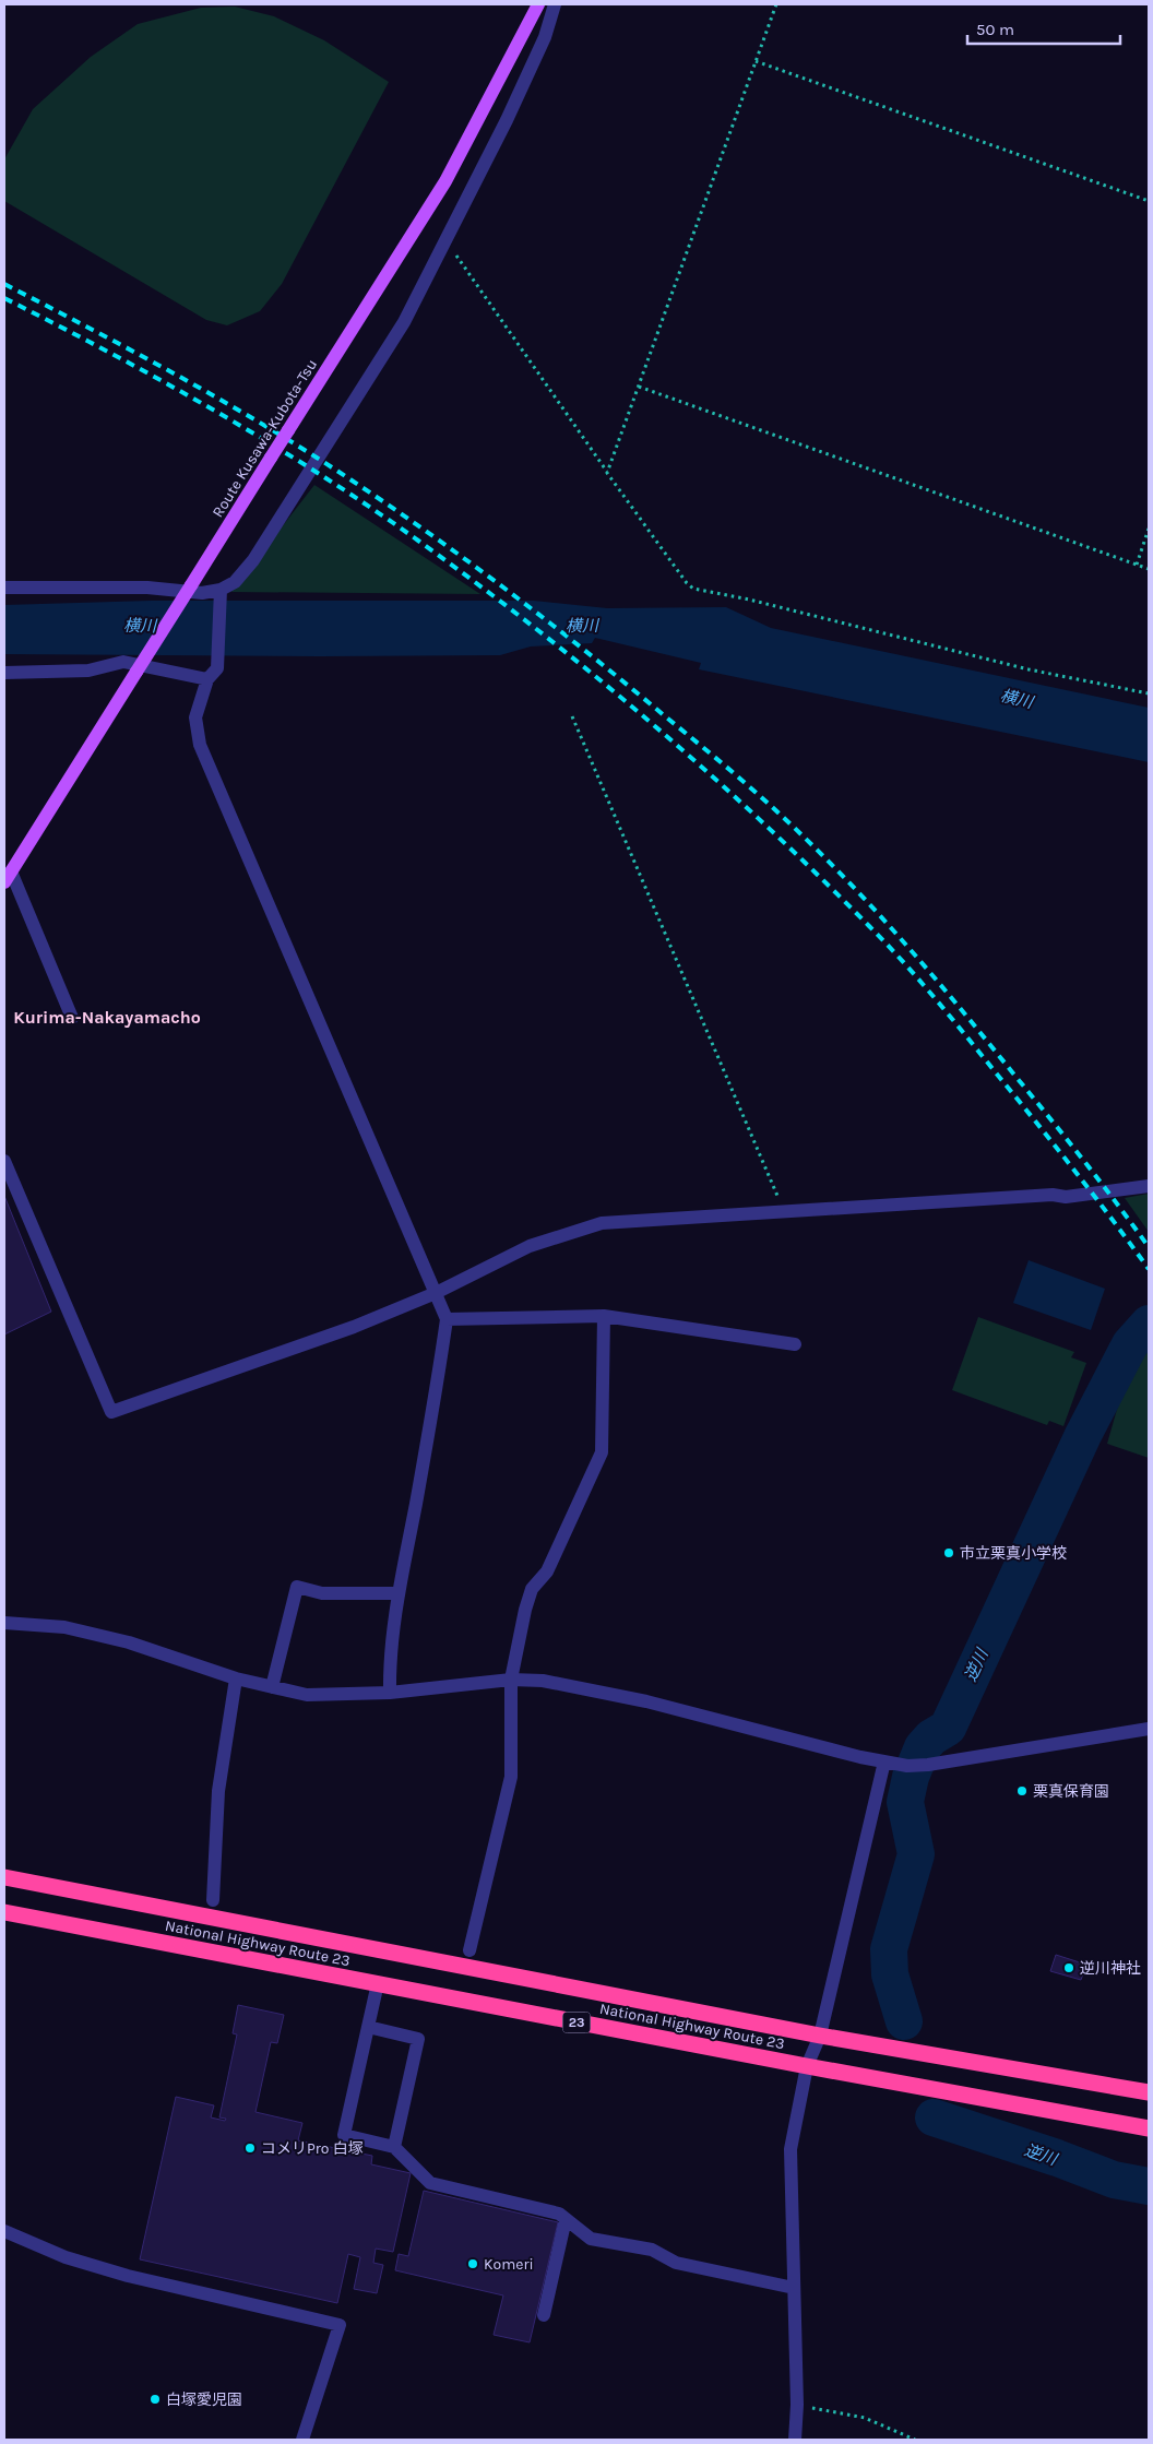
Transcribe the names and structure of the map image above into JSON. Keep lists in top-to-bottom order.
{
  "streets": {
    "highway": ["National Highway Route 23", "23"],
    "main road": ["Route Kusawa-Kubota-Tsu"]
  },
  "districts": ["Kurima-Nakayamacho"],
  "water": ["横川", "逆川"],
  "places": [
    "市立栗真小学校",
    "栗真保育園",
    "逆川神社",
    "コメリPro 白塚",
    "Komeri",
    "白塚愛児園"
  ],
  "scale_bar": "50 m"
}
